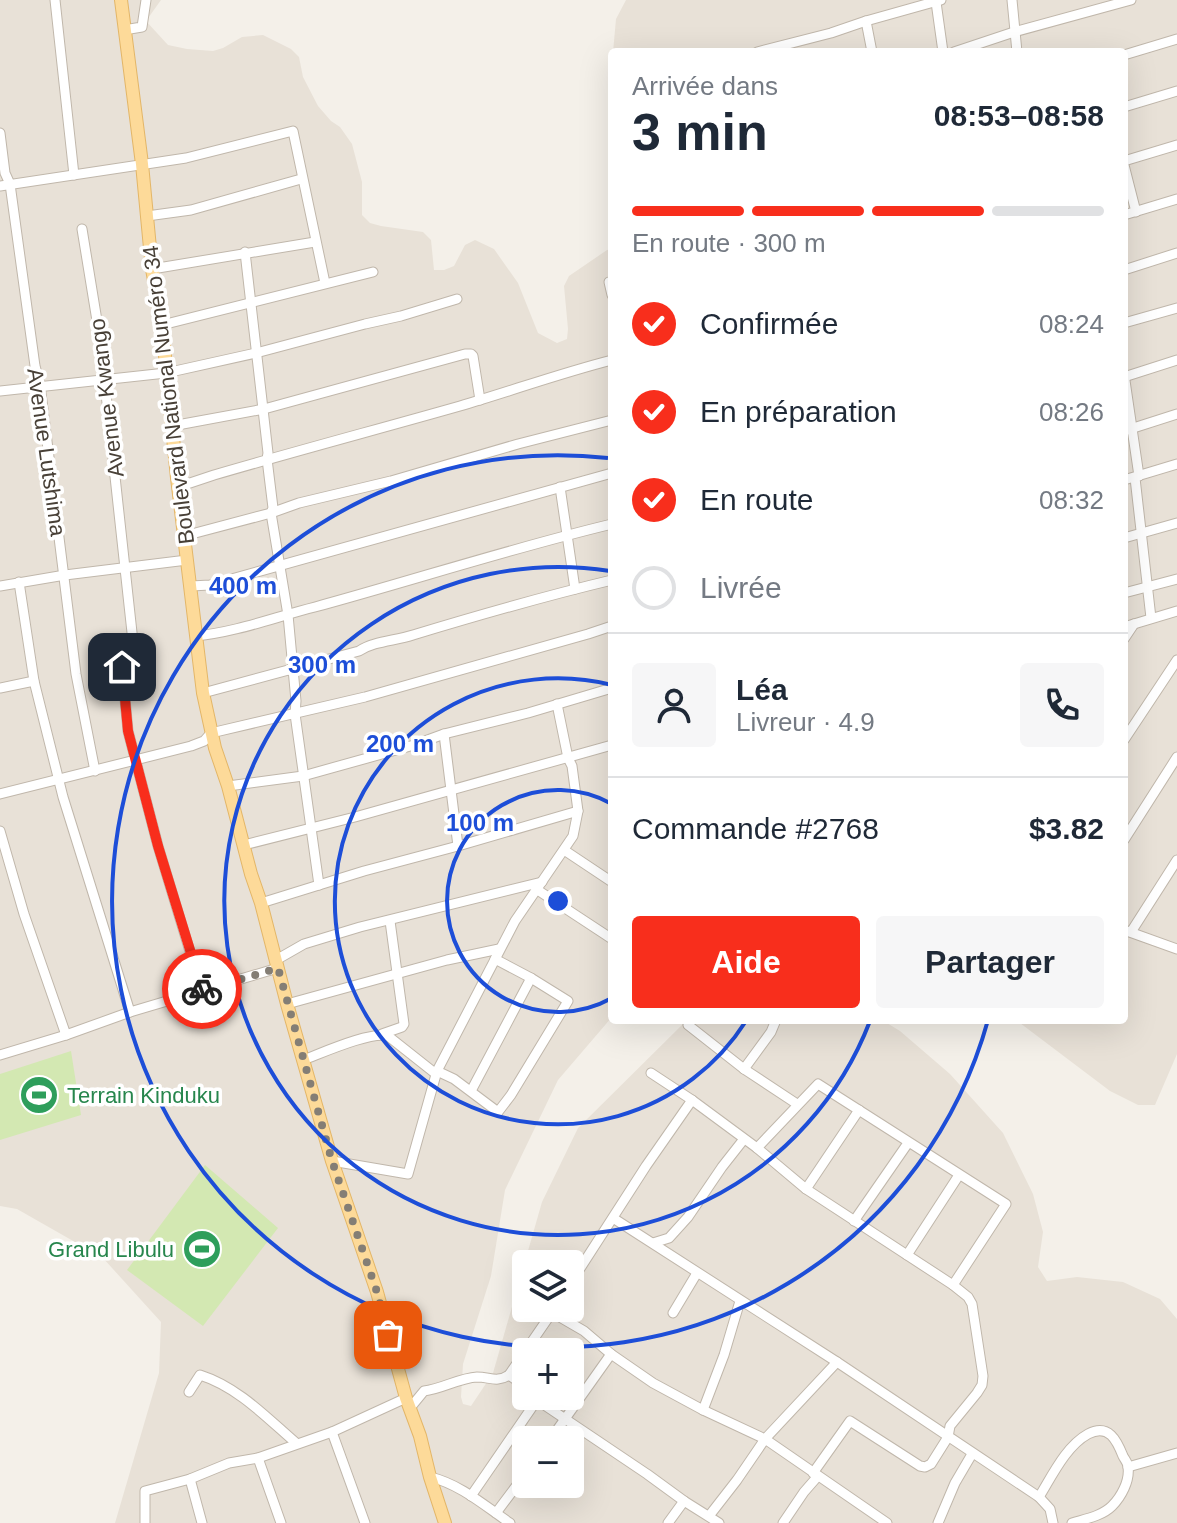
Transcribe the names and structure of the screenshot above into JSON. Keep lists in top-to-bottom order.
{
  "streets": {
    "main road": ["Boulevard National Numéro 34"],
    "street": ["Avenue Kwango", "Avenue Lutshima"]
  },
  "places": {
    "sports": ["Terrain Kinduku", "Grand Libulu"]
  },
  "page": {
    "heading": ["3 min", "Arrivée dans", "08:53–08:58"],
    "panel": [
      "Léa",
      "Livreur · 4.9",
      "Commande #2768",
      "$3.82"
    ],
    "bar": "En route · 300 m",
    "list": [
      ["Confirmée", "08:24"],
      ["En préparation", "08:26"],
      ["En route", "08:32"],
      "Livrée"
    ],
    "buttons": ["Aide", "Partager"],
    "map_buttons": ["+", "−"]
  },
  "rings": [
    "400 m",
    "300 m",
    "200 m",
    "100 m"
  ]
}
